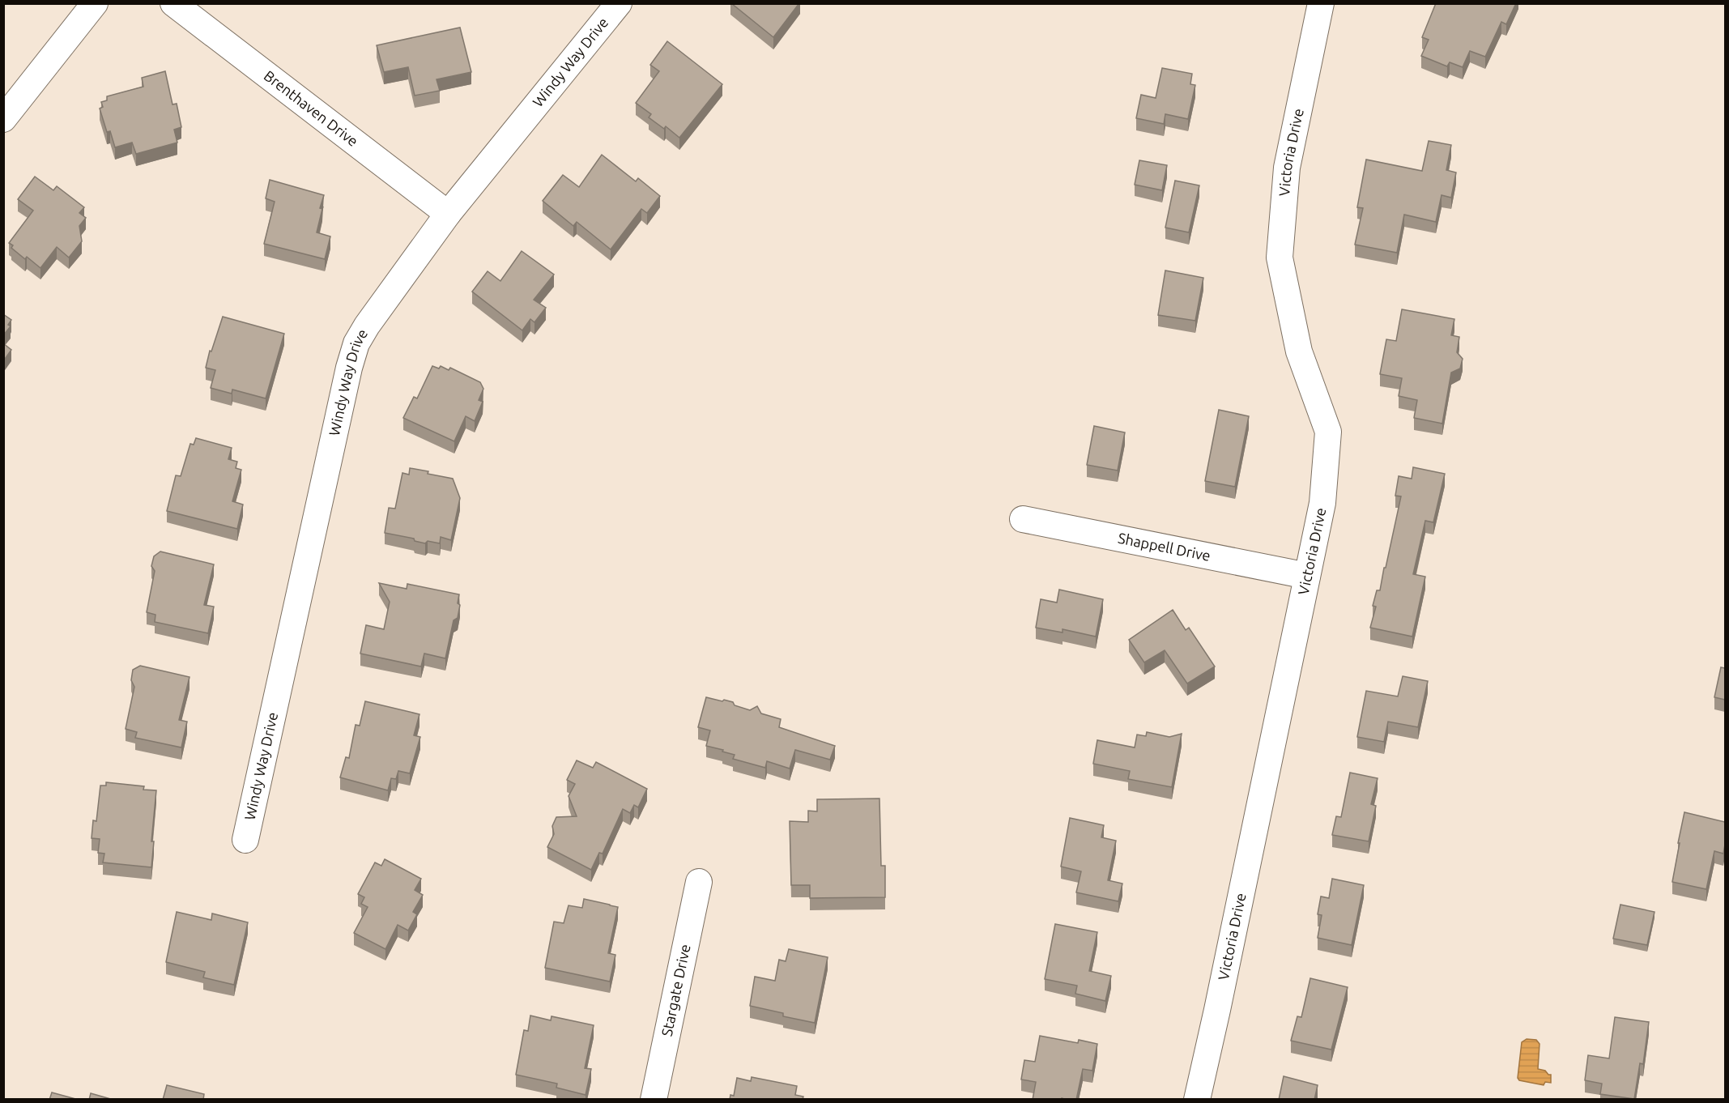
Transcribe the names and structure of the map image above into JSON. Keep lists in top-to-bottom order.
{
  "streets": {
    "street": [
      "Windy Way Drive",
      "Brenthaven Drive",
      "Victoria Drive",
      "Shappell Drive",
      "Stargate Drive"
    ]
  },
  "crossings": [
    ["Windy Way Drive", "Brenthaven Drive"],
    ["Victoria Drive", "Shappell Drive"]
  ]
}
